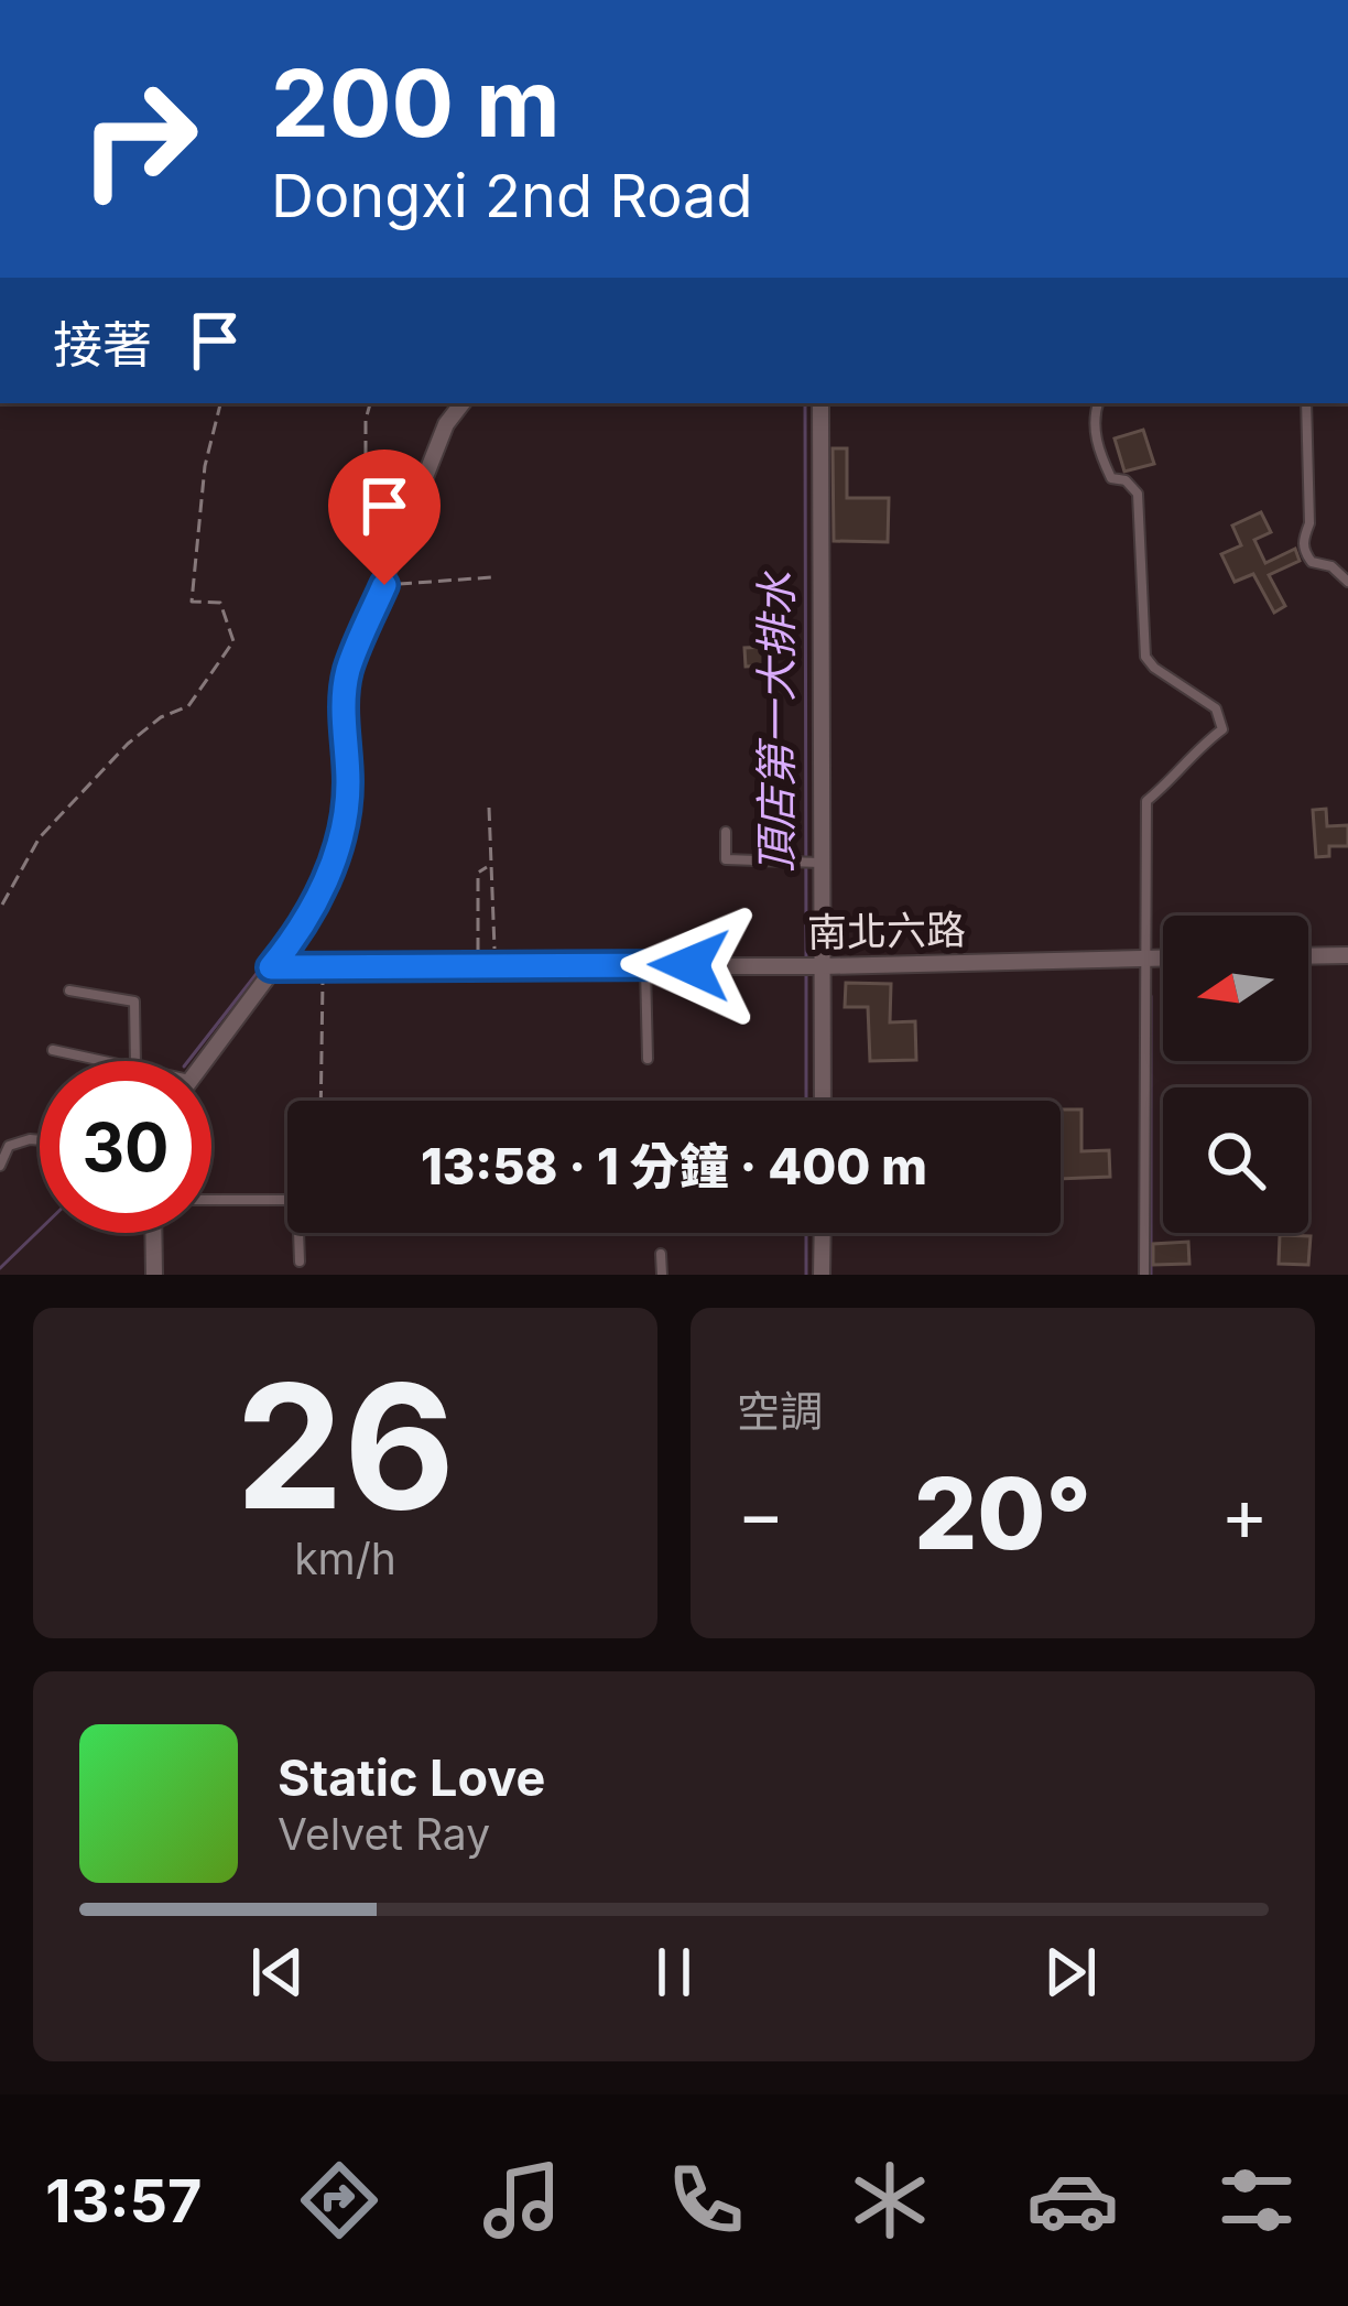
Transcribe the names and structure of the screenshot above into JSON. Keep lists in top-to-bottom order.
{
  "streets": {
    "street": ["南北六路"]
  },
  "water": ["頂店第一大排水"],
  "north": "left",
  "page": {
    "turn": ["200 m", "Dongxi 2nd Road"],
    "then": "接著",
    "limit": "30",
    "trip": "13:58 · 1 分鐘 · 400 m",
    "tile": [
      ["26", "km/h"],
      "空調"
    ],
    "heat": ["−", "20°", "+"],
    "song": ["Static Love", "Velvet Ray"],
    "tabs": "13:57"
  }
}
